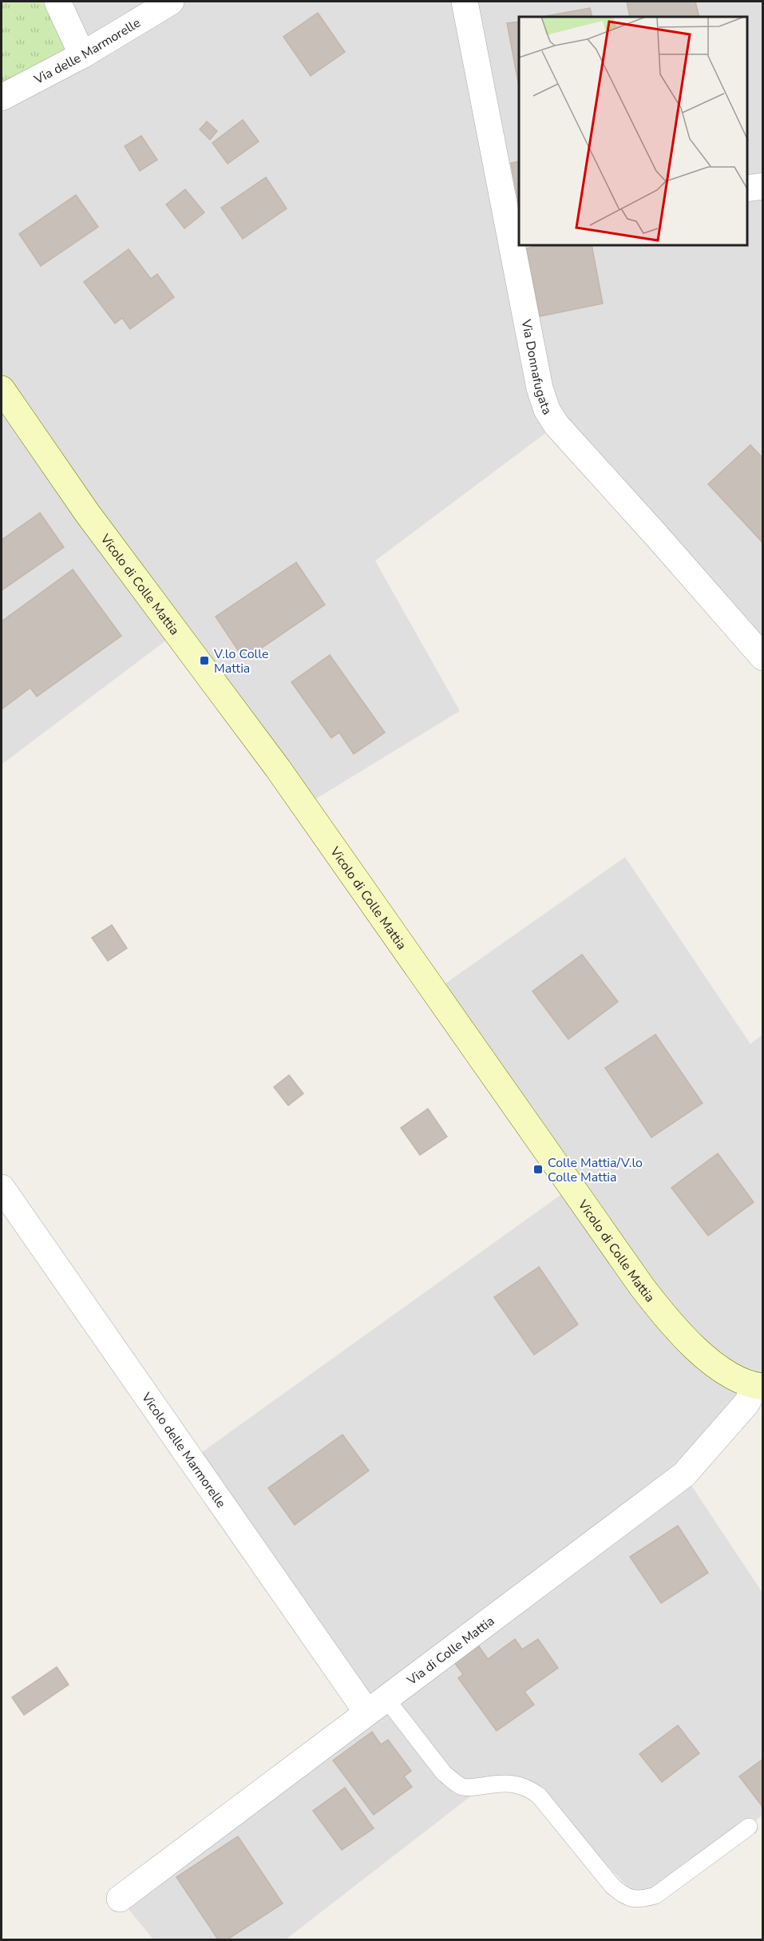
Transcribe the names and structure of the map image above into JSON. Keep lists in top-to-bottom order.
{
  "streets": {
    "street": [
      "Via delle Marmorelle",
      "Via Donnafugata",
      "Vicolo di Colle Mattia",
      "Vicolo delle Marmorelle",
      "Via di Colle Mattia"
    ]
  },
  "crossings": [
    ["Vicolo di Colle Mattia", "Via di Colle Mattia"],
    ["Vicolo delle Marmorelle", "Via di Colle Mattia"]
  ],
  "places": {
    "transit": ["V.lo Colle Mattia", "Colle Mattia/V.lo Colle Mattia"]
  }
}
